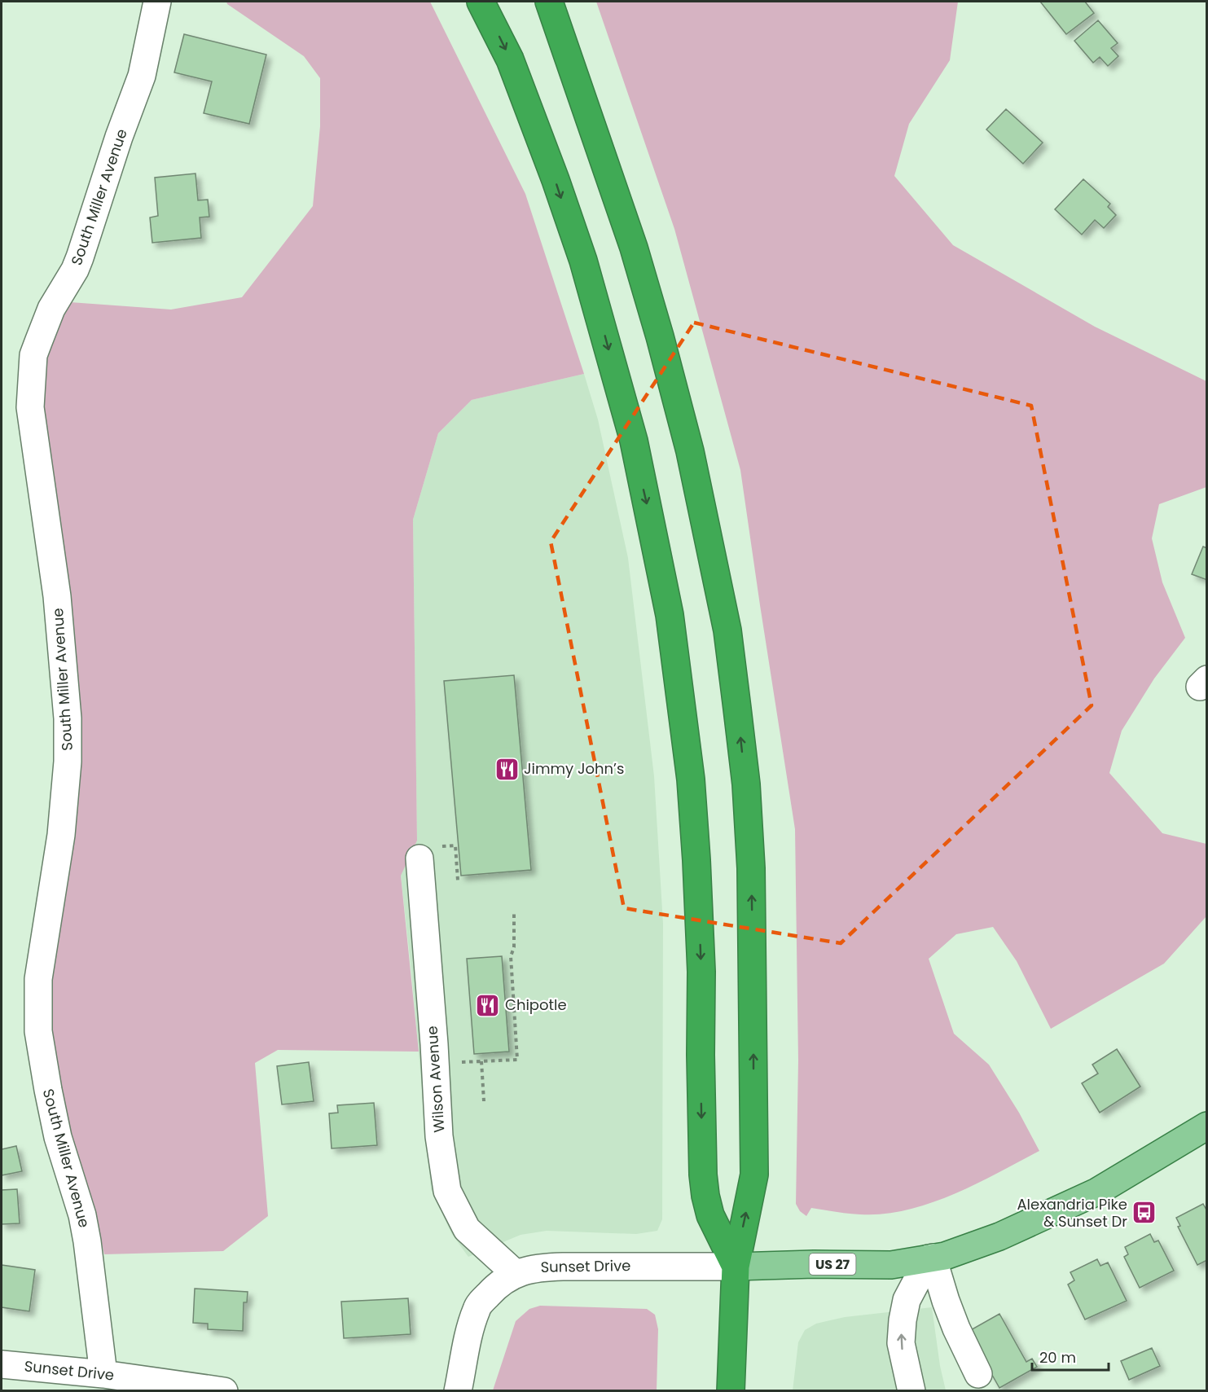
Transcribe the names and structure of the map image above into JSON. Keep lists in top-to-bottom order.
{
  "streets": {
    "main road": ["US 27"],
    "street": ["South Miller Avenue", "Wilson Avenue", "Sunset Drive"]
  },
  "crossings": [
    ["South Miller Avenue", "Sunset Drive"],
    ["Wilson Avenue", "Sunset Drive"],
    ["US 27", "Sunset Drive"]
  ],
  "places": {
    "restaurant": ["Jimmy John’s", "Chipotle"],
    "bus stop": ["Alexandria Pike & Sunset Dr"]
  },
  "scale_bar": "20 m"
}
